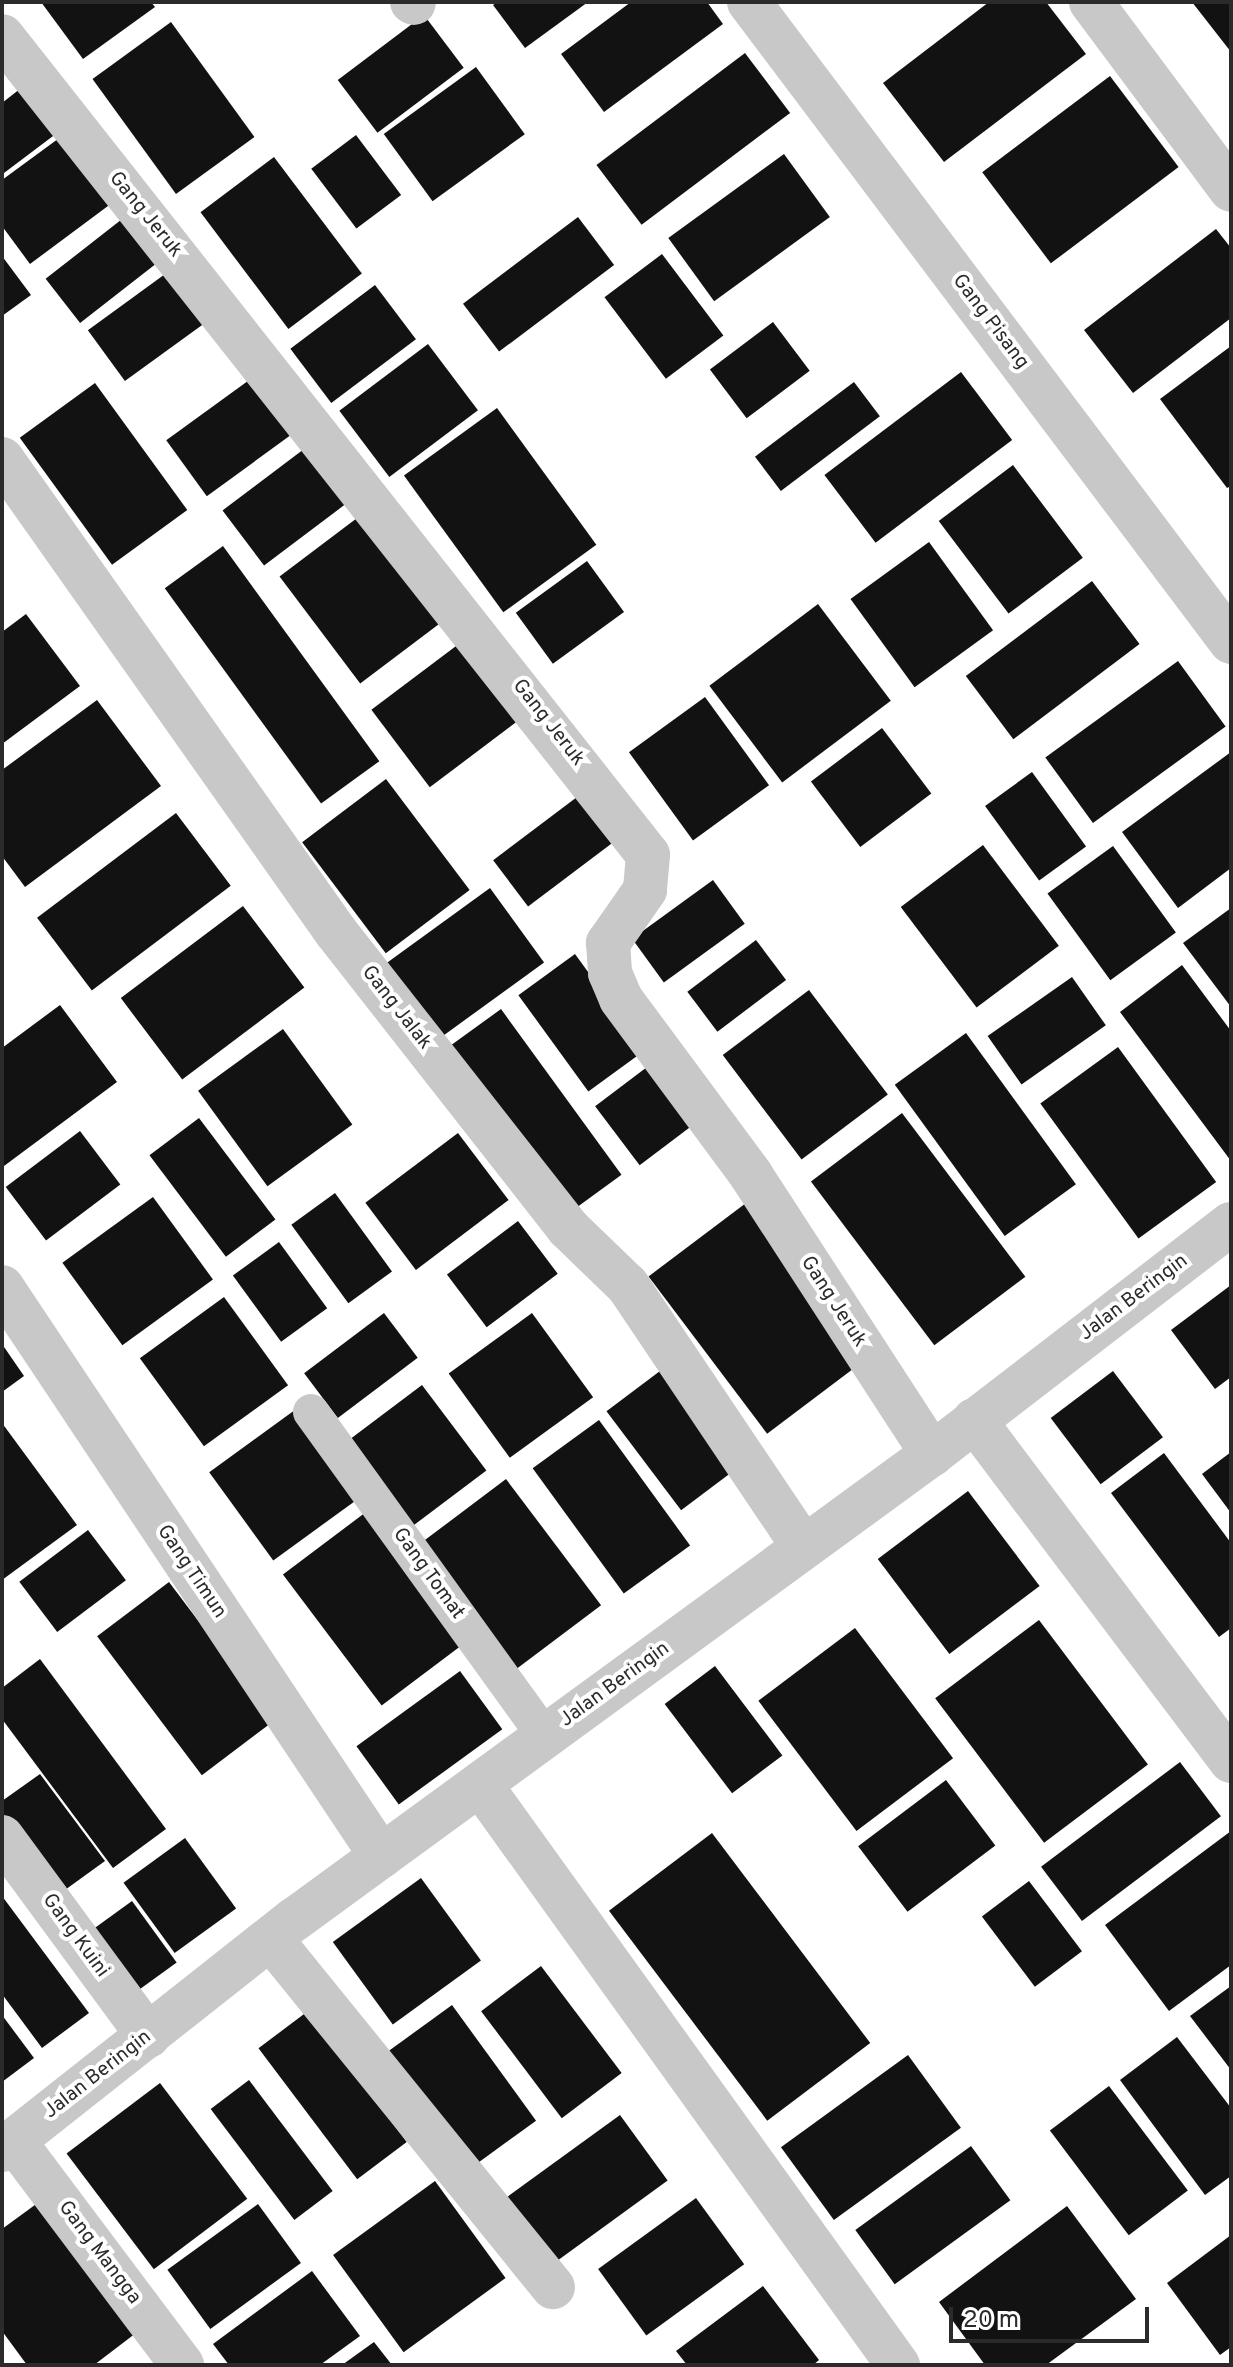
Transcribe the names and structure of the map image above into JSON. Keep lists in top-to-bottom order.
{
  "streets": {
    "street": [
      "Gang Jeruk",
      "Gang Pisang",
      "Gang Jalak",
      "Jalan Beringin",
      "Gang Timun",
      "Gang Kuini",
      "Gang Mangga"
    ],
    "lane": ["Gang Tomat"]
  },
  "crossings": [
    ["Gang Jeruk", "Jalan Beringin"],
    ["Gang Jalak", "Jalan Beringin"],
    ["Jalan Beringin", "Gang Timun"],
    ["Jalan Beringin", "Gang Tomat"],
    ["Jalan Beringin", "Gang Kuini"],
    ["Jalan Beringin", "Gang Mangga"]
  ],
  "scale_bar": "20 m"
}
